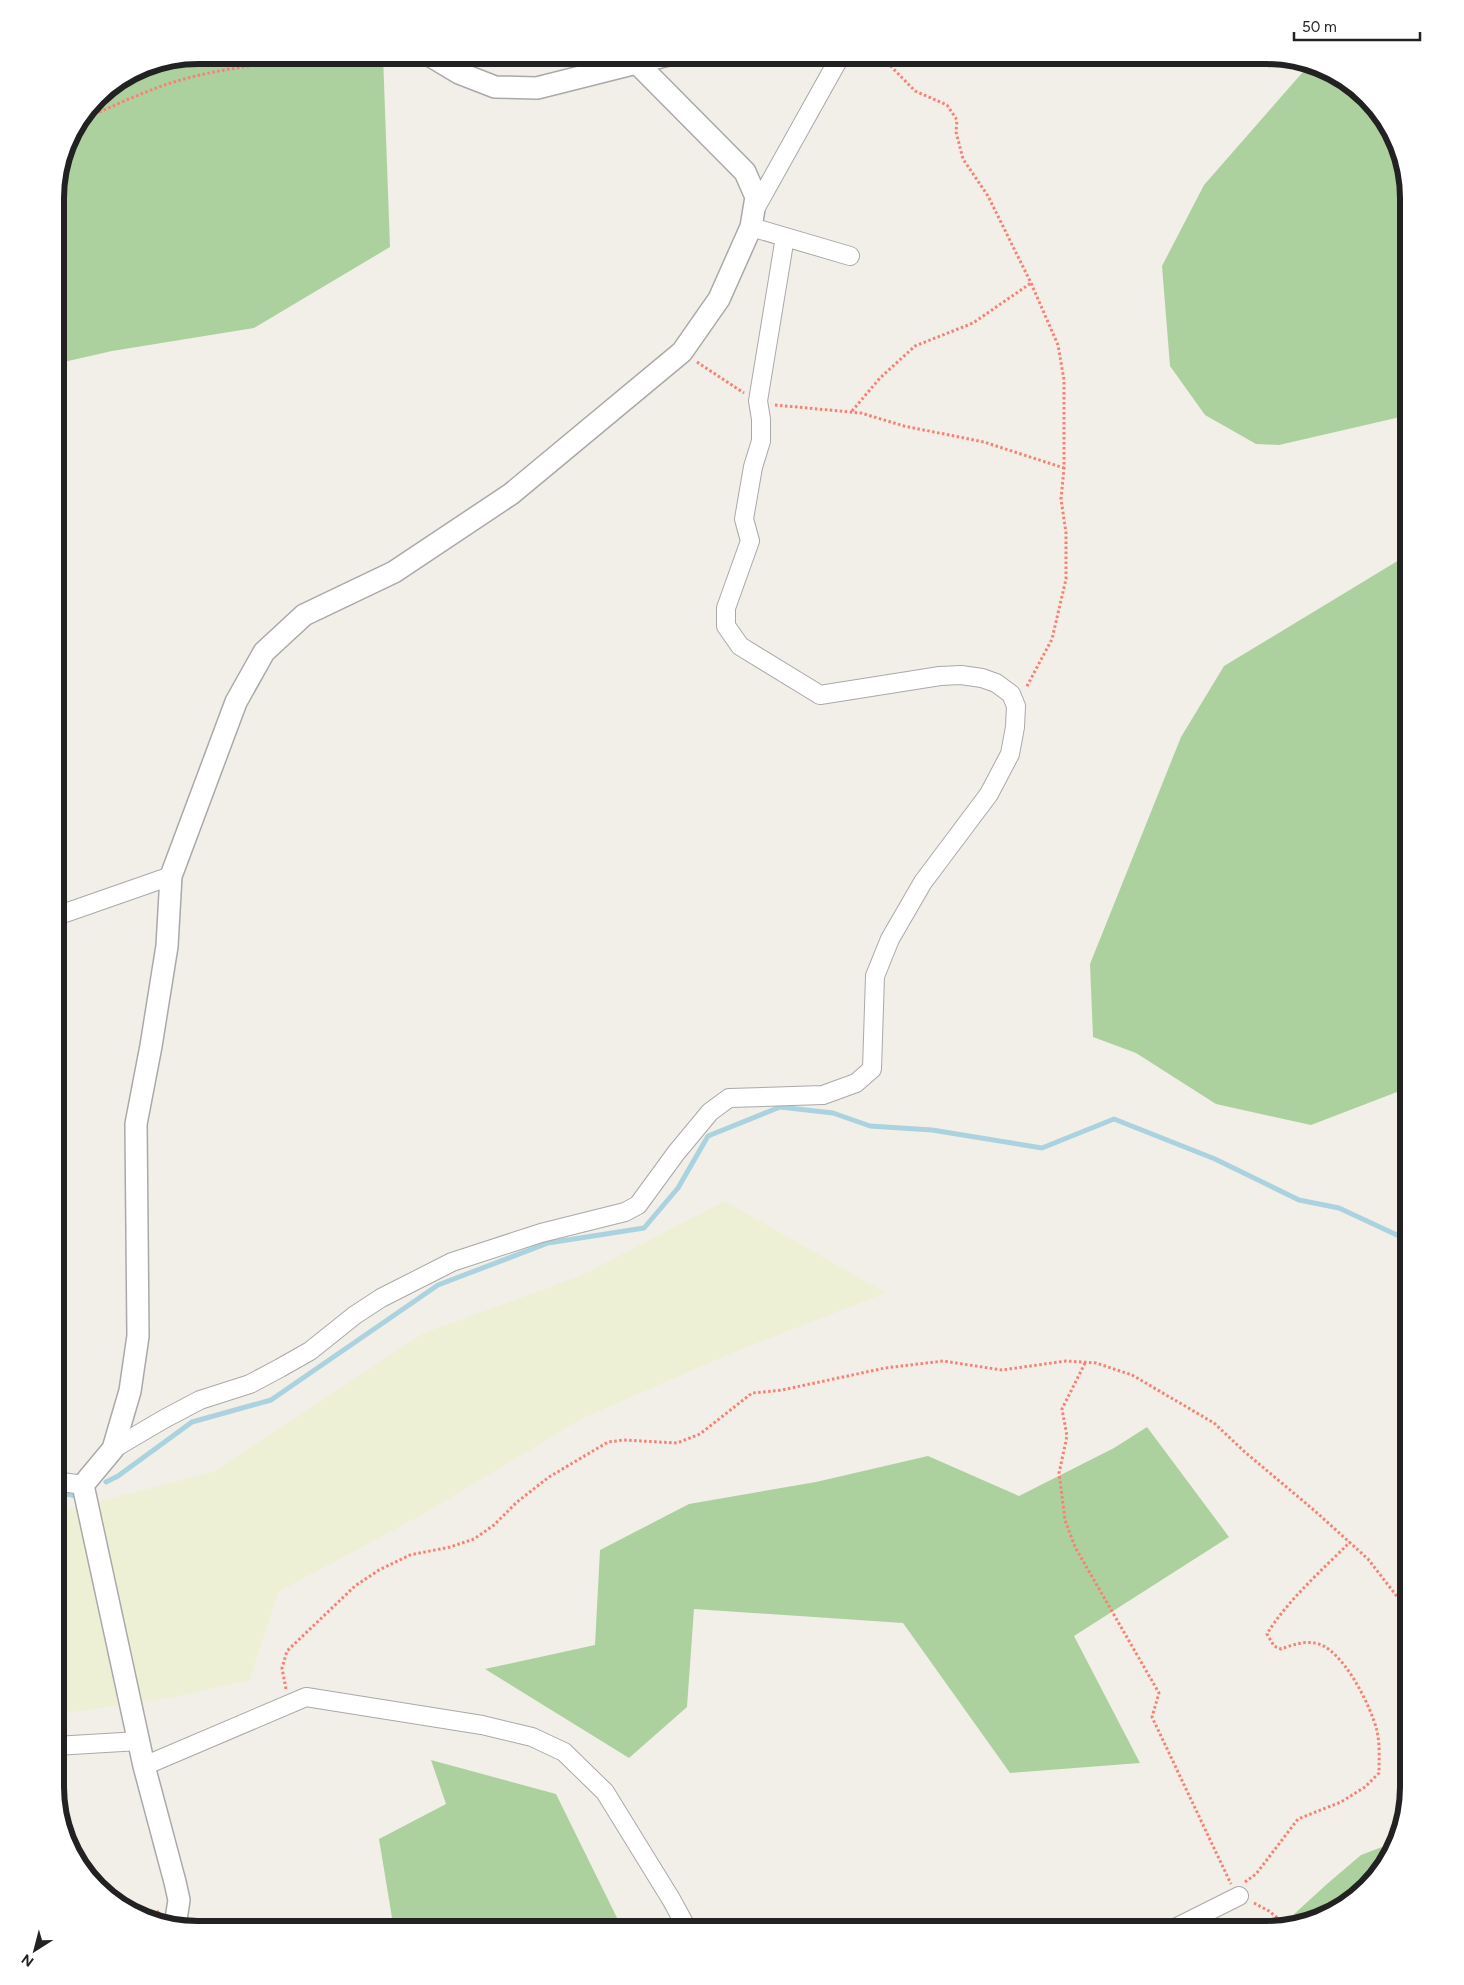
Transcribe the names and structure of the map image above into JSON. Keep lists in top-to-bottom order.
{
  "scale_bar": "50 m",
  "north": "bottom left"
}
